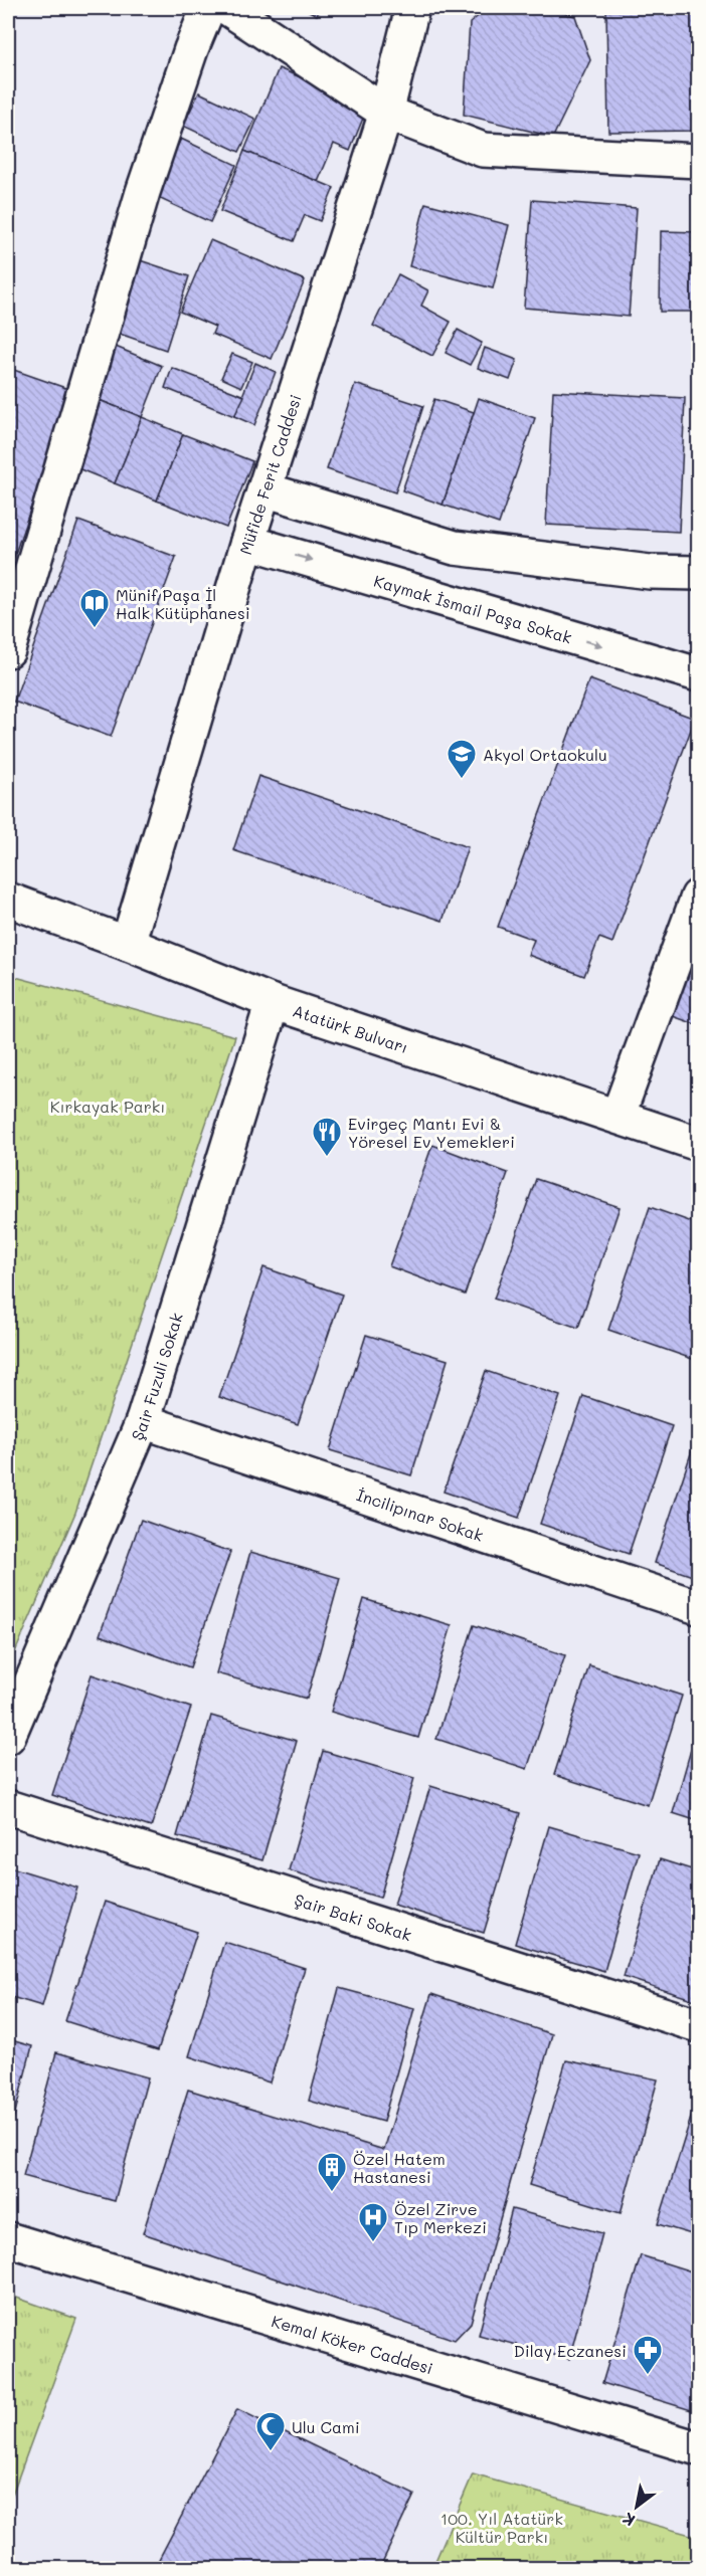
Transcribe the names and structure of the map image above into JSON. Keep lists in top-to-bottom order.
{
  "streets": {
    "street": [
      "Müfide Ferit Caddesi",
      "Kaymak İsmail Paşa Sokak",
      "Atatürk Bulvarı",
      "Şair Fuzuli Sokak",
      "İncilipınar Sokak",
      "Şair Baki Sokak",
      "Kemal Köker Caddesi"
    ]
  },
  "crossings": [
    ["Müfide Ferit Caddesi", "Kaymak İsmail Paşa Sokak"],
    ["Müfide Ferit Caddesi", "Atatürk Bulvarı"],
    ["Atatürk Bulvarı", "Şair Fuzuli Sokak"],
    ["Şair Fuzuli Sokak", "İncilipınar Sokak"]
  ],
  "parks": ["Kırkayak Parkı", "100. Yıl Atatürk Kültür Parkı"],
  "places": {
    "library": ["Münif Paşa İl Halk Kütüphanesi"],
    "school or university": ["Akyol Ortaokulu"],
    "restaurant": ["Evirgeç Mantı Evi & Yöresel Ev Yemekleri"],
    "building": ["Özel Hatem Hastanesi"],
    "hospital": ["Özel Zirve Tıp Merkezi"],
    "pharmacy": ["Dilay Eczanesi"],
    "mosque": ["Ulu Cami"]
  },
  "north": "bottom left"
}
